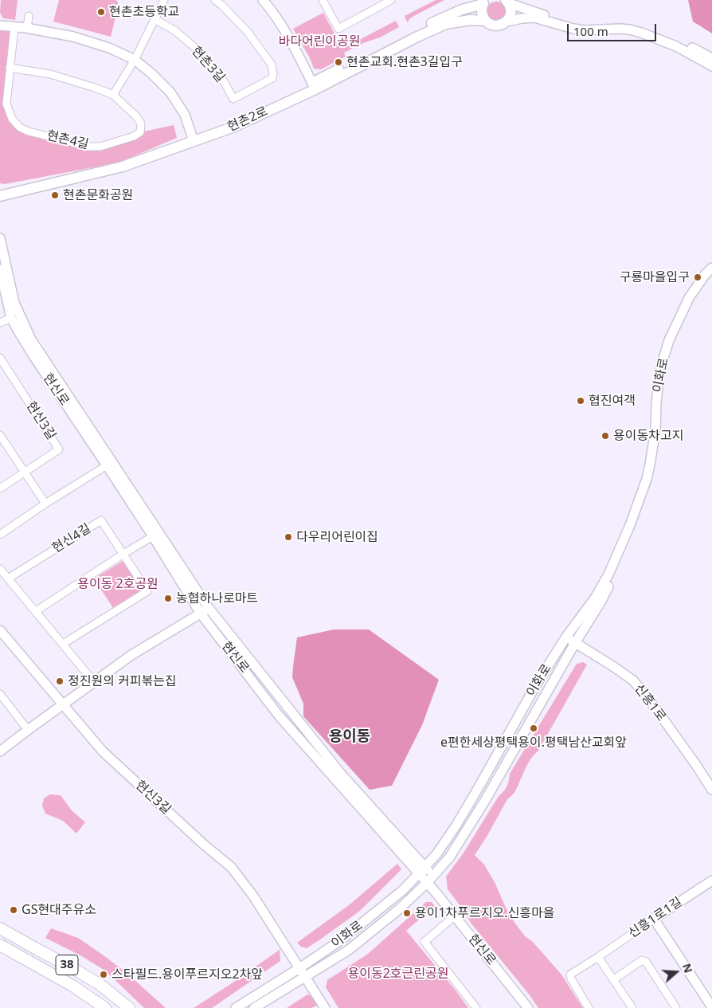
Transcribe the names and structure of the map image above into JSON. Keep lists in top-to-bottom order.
{
  "streets": {
    "main road": ["현촌2로", "38"],
    "street": [
      "현촌3길",
      "현촌4길",
      "이화로",
      "현신로",
      "현신3길",
      "현신4길",
      "신흥1로",
      "신흥1로1길"
    ]
  },
  "crossings": [
    ["이화로", "현신로"],
    ["이화로", "현신3길"],
    ["이화로", "신흥1로"]
  ],
  "districts": ["용이동"],
  "parks": ["바다어린이공원", "용이동 2호공원", "용이동2호근린공원"],
  "places": [
    "현촌초등학교",
    "현촌교회.현촌3길입구",
    "현촌문화공원",
    "구룡마을입구",
    "협진여객",
    "용이동차고지",
    "다우리어린이집",
    "농협하나로마트",
    "정진원의 커피볶는집",
    "e편한세상평택용이.평택남산교회앞",
    "GS현대주유소",
    "용이1차푸르지오.신흥마을",
    "스타필드.용이푸르지오2차앞"
  ],
  "scale_bar": "100 m",
  "north": "right"
}
